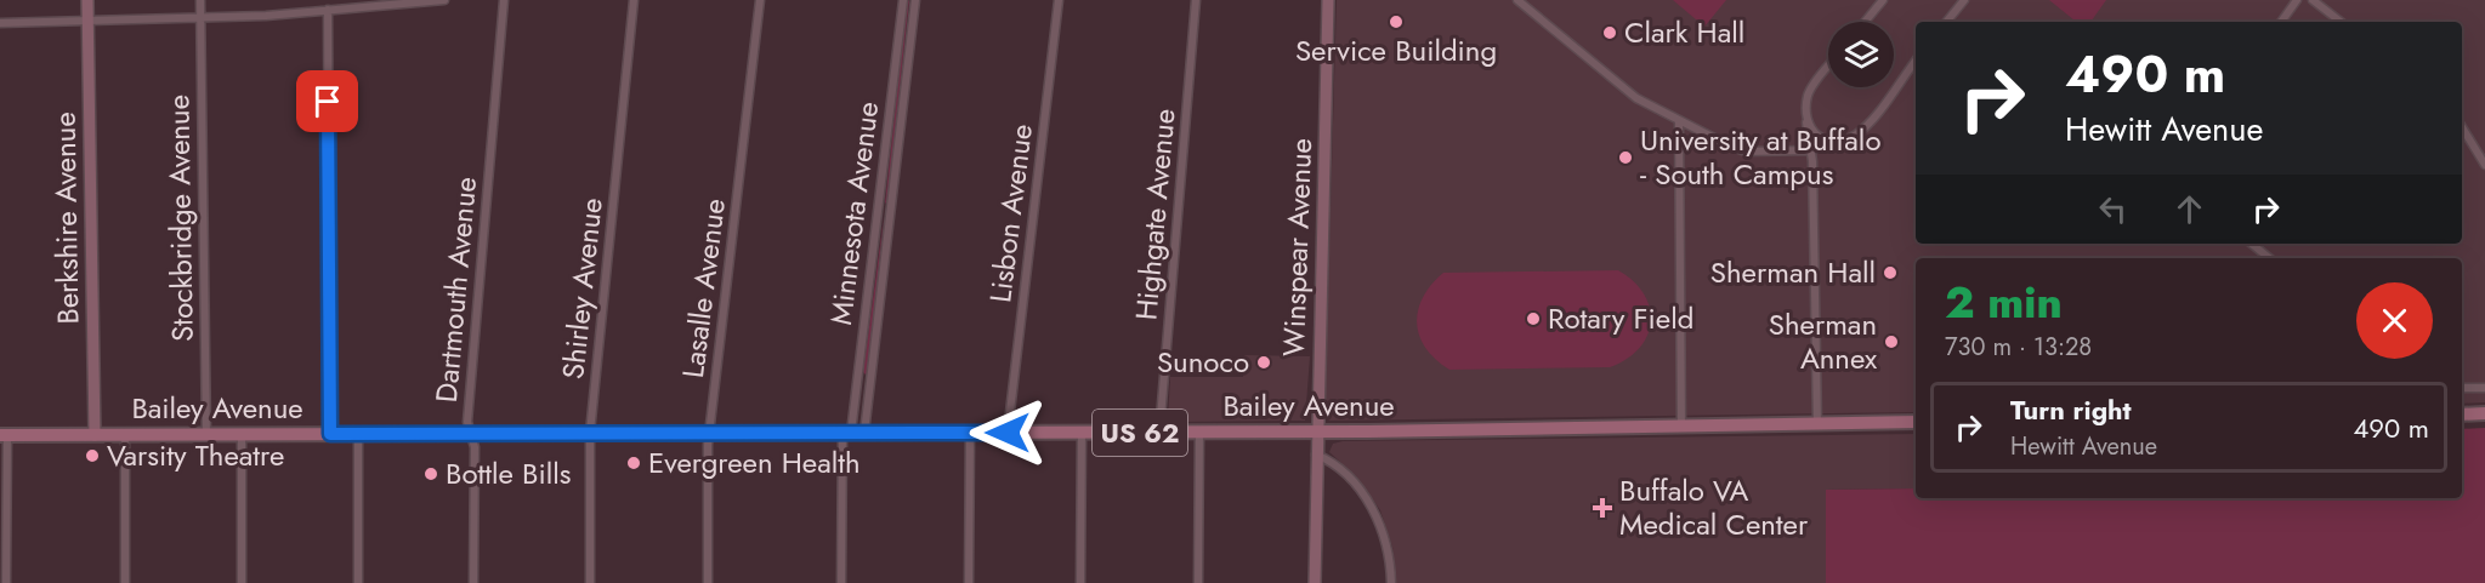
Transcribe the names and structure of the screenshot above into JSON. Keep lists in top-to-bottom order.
{
  "streets": {
    "main road": ["Bailey Avenue", "US 62"],
    "street": [
      "Minnesota Avenue",
      "Lisbon Avenue",
      "Highgate Avenue",
      "Berkshire Avenue",
      "Stockbridge Avenue",
      "Winspear Avenue",
      "Shirley Avenue",
      "Lasalle Avenue",
      "Dartmouth Avenue"
    ]
  },
  "crossings": [
    ["Minnesota Avenue", "Bailey Avenue"],
    ["Lisbon Avenue", "Bailey Avenue"],
    ["Highgate Avenue", "Bailey Avenue"],
    ["Berkshire Avenue", "Bailey Avenue"],
    ["Stockbridge Avenue", "Bailey Avenue"],
    ["Winspear Avenue", "Bailey Avenue"],
    ["Shirley Avenue", "Bailey Avenue"],
    ["Lasalle Avenue", "Bailey Avenue"],
    ["Dartmouth Avenue", "Bailey Avenue"]
  ],
  "places": {
    "other": [
      "Service Building",
      "Clark Hall",
      "University at Buffalo - South Campus",
      "Sherman Hall",
      "Rotary Field",
      "Sherman Annex",
      "Sunoco",
      "Varsity Theatre",
      "Evergreen Health",
      "Bottle Bills"
    ],
    "health": ["Buffalo VA Medical Center"]
  },
  "page": {
    "turn": ["490 m", "Hewitt Avenue"],
    "heading": ["2 min", "730 m · 13:28"],
    "list": [
      {
        "name": "Turn right",
        "note": "Hewitt Avenue",
        "value": "490 m"
      }
    ]
  }
}
